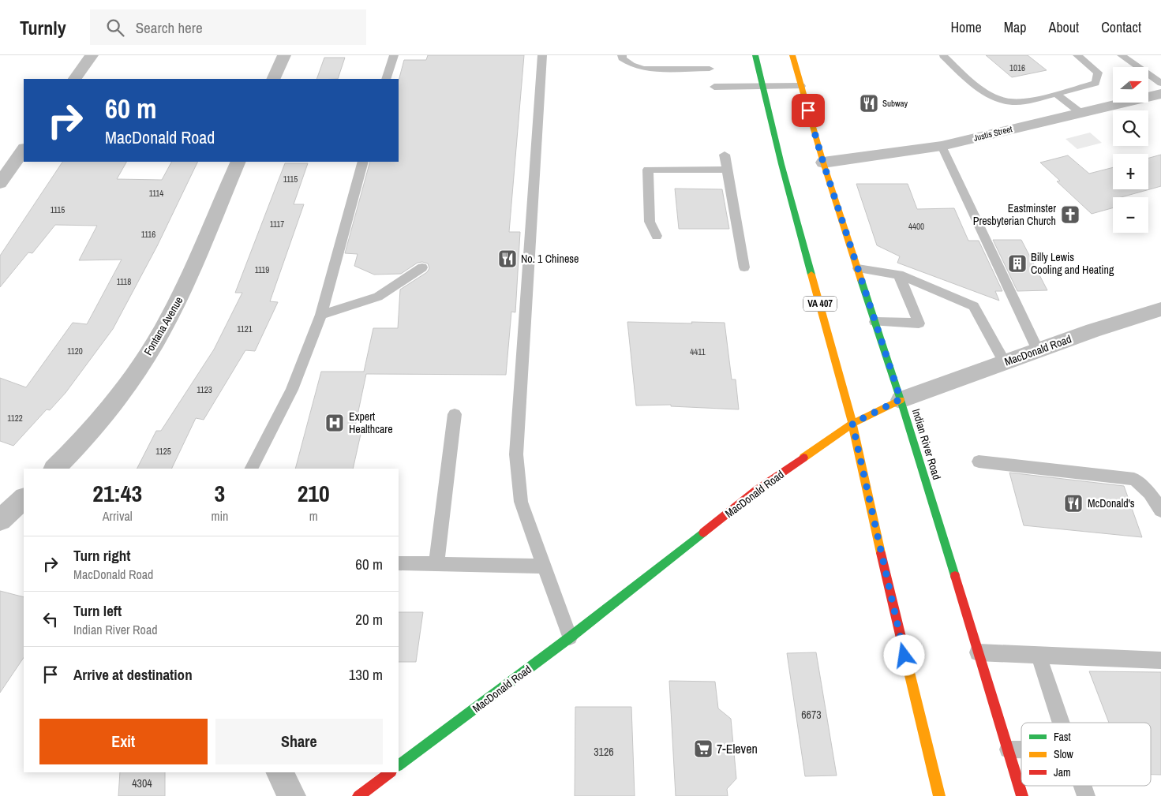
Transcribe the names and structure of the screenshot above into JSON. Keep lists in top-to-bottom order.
{
  "streets": {
    "main road": ["VA 407", "MacDonald Road", "Indian River Road"],
    "street": ["Justis Street", "Fontana Avenue"]
  },
  "crossings": [
    ["Justis Street", "Indian River Road"],
    ["VA 407", "MacDonald Road"],
    ["MacDonald Road", "Indian River Road"]
  ],
  "places": {
    "restaurant": ["Subway", "No. 1 Chinese", "McDonald's"],
    "church": ["Eastminster Presbyterian Church"],
    "building": ["Billy Lewis Cooling and Heating"],
    "hospital": ["Expert Healthcare"],
    "supermarket": ["7-Eleven"]
  },
  "house_numbers": [
    "1016",
    "1115",
    "1114",
    "1115",
    "1117",
    "4400",
    "1116",
    "1119",
    "1118",
    "1121",
    "1120",
    "4411",
    "1123",
    "1122",
    "1125",
    "6673",
    "3126",
    "4304"
  ],
  "legend": ["Fast", "Slow", "Jam"],
  "north": "right",
  "page": {
    "header": "Turnly",
    "search": "Search here",
    "nav": [
      "Home",
      "Map",
      "About",
      "Contact"
    ],
    "map_buttons": ["+", "−"],
    "turn": ["60 m", "MacDonald Road"],
    "eta": [
      "21:43",
      "Arrival",
      "3",
      "min",
      "210",
      "m"
    ],
    "list": [
      {
        "name": "Turn right",
        "note": "MacDonald Road",
        "value": "60 m"
      },
      {
        "name": "Turn left",
        "note": "Indian River Road",
        "value": "20 m"
      },
      {
        "name": "Arrive at destination",
        "value": "130 m"
      }
    ],
    "buttons": ["Exit", "Share"]
  }
}
